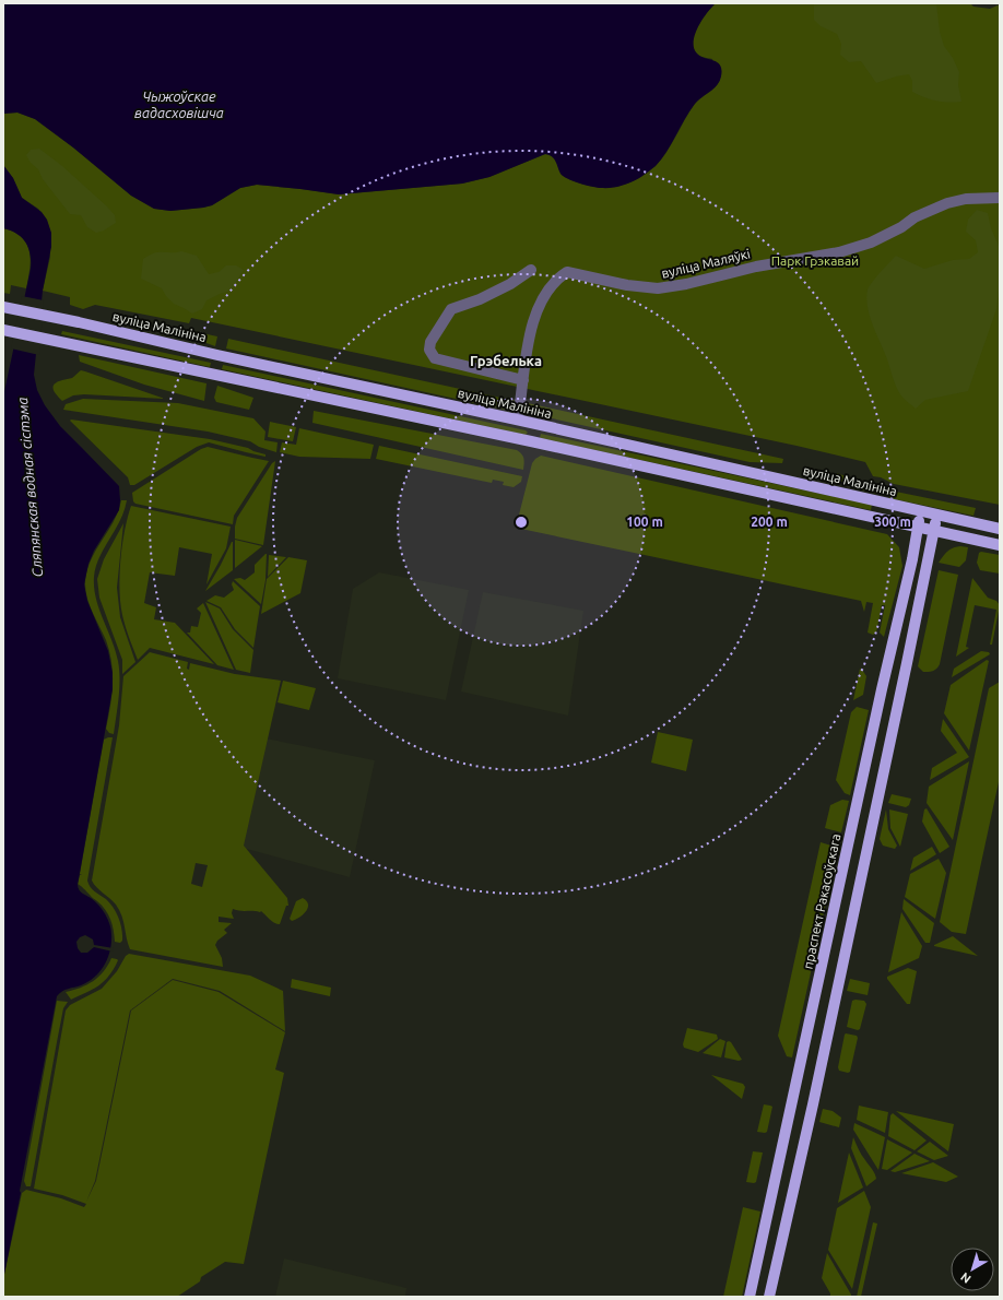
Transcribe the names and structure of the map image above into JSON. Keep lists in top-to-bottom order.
{
  "streets": {
    "main road": ["вуліца Малініна", "праспект Ракасоўскага"],
    "street": ["вуліца Маляўкі"]
  },
  "crossings": [
    ["вуліца Маляўкі", "вуліца Малініна"],
    ["вуліца Малініна", "праспект Ракасоўскага"]
  ],
  "districts": ["Грэбелька"],
  "water": ["Чыжоўскае вадасховішча", "Сляпянская водная сістэма"],
  "parks": ["Парк Грэкавай"],
  "north": "bottom left",
  "rings": ["100 m", "200 m", "300 m"]
}
